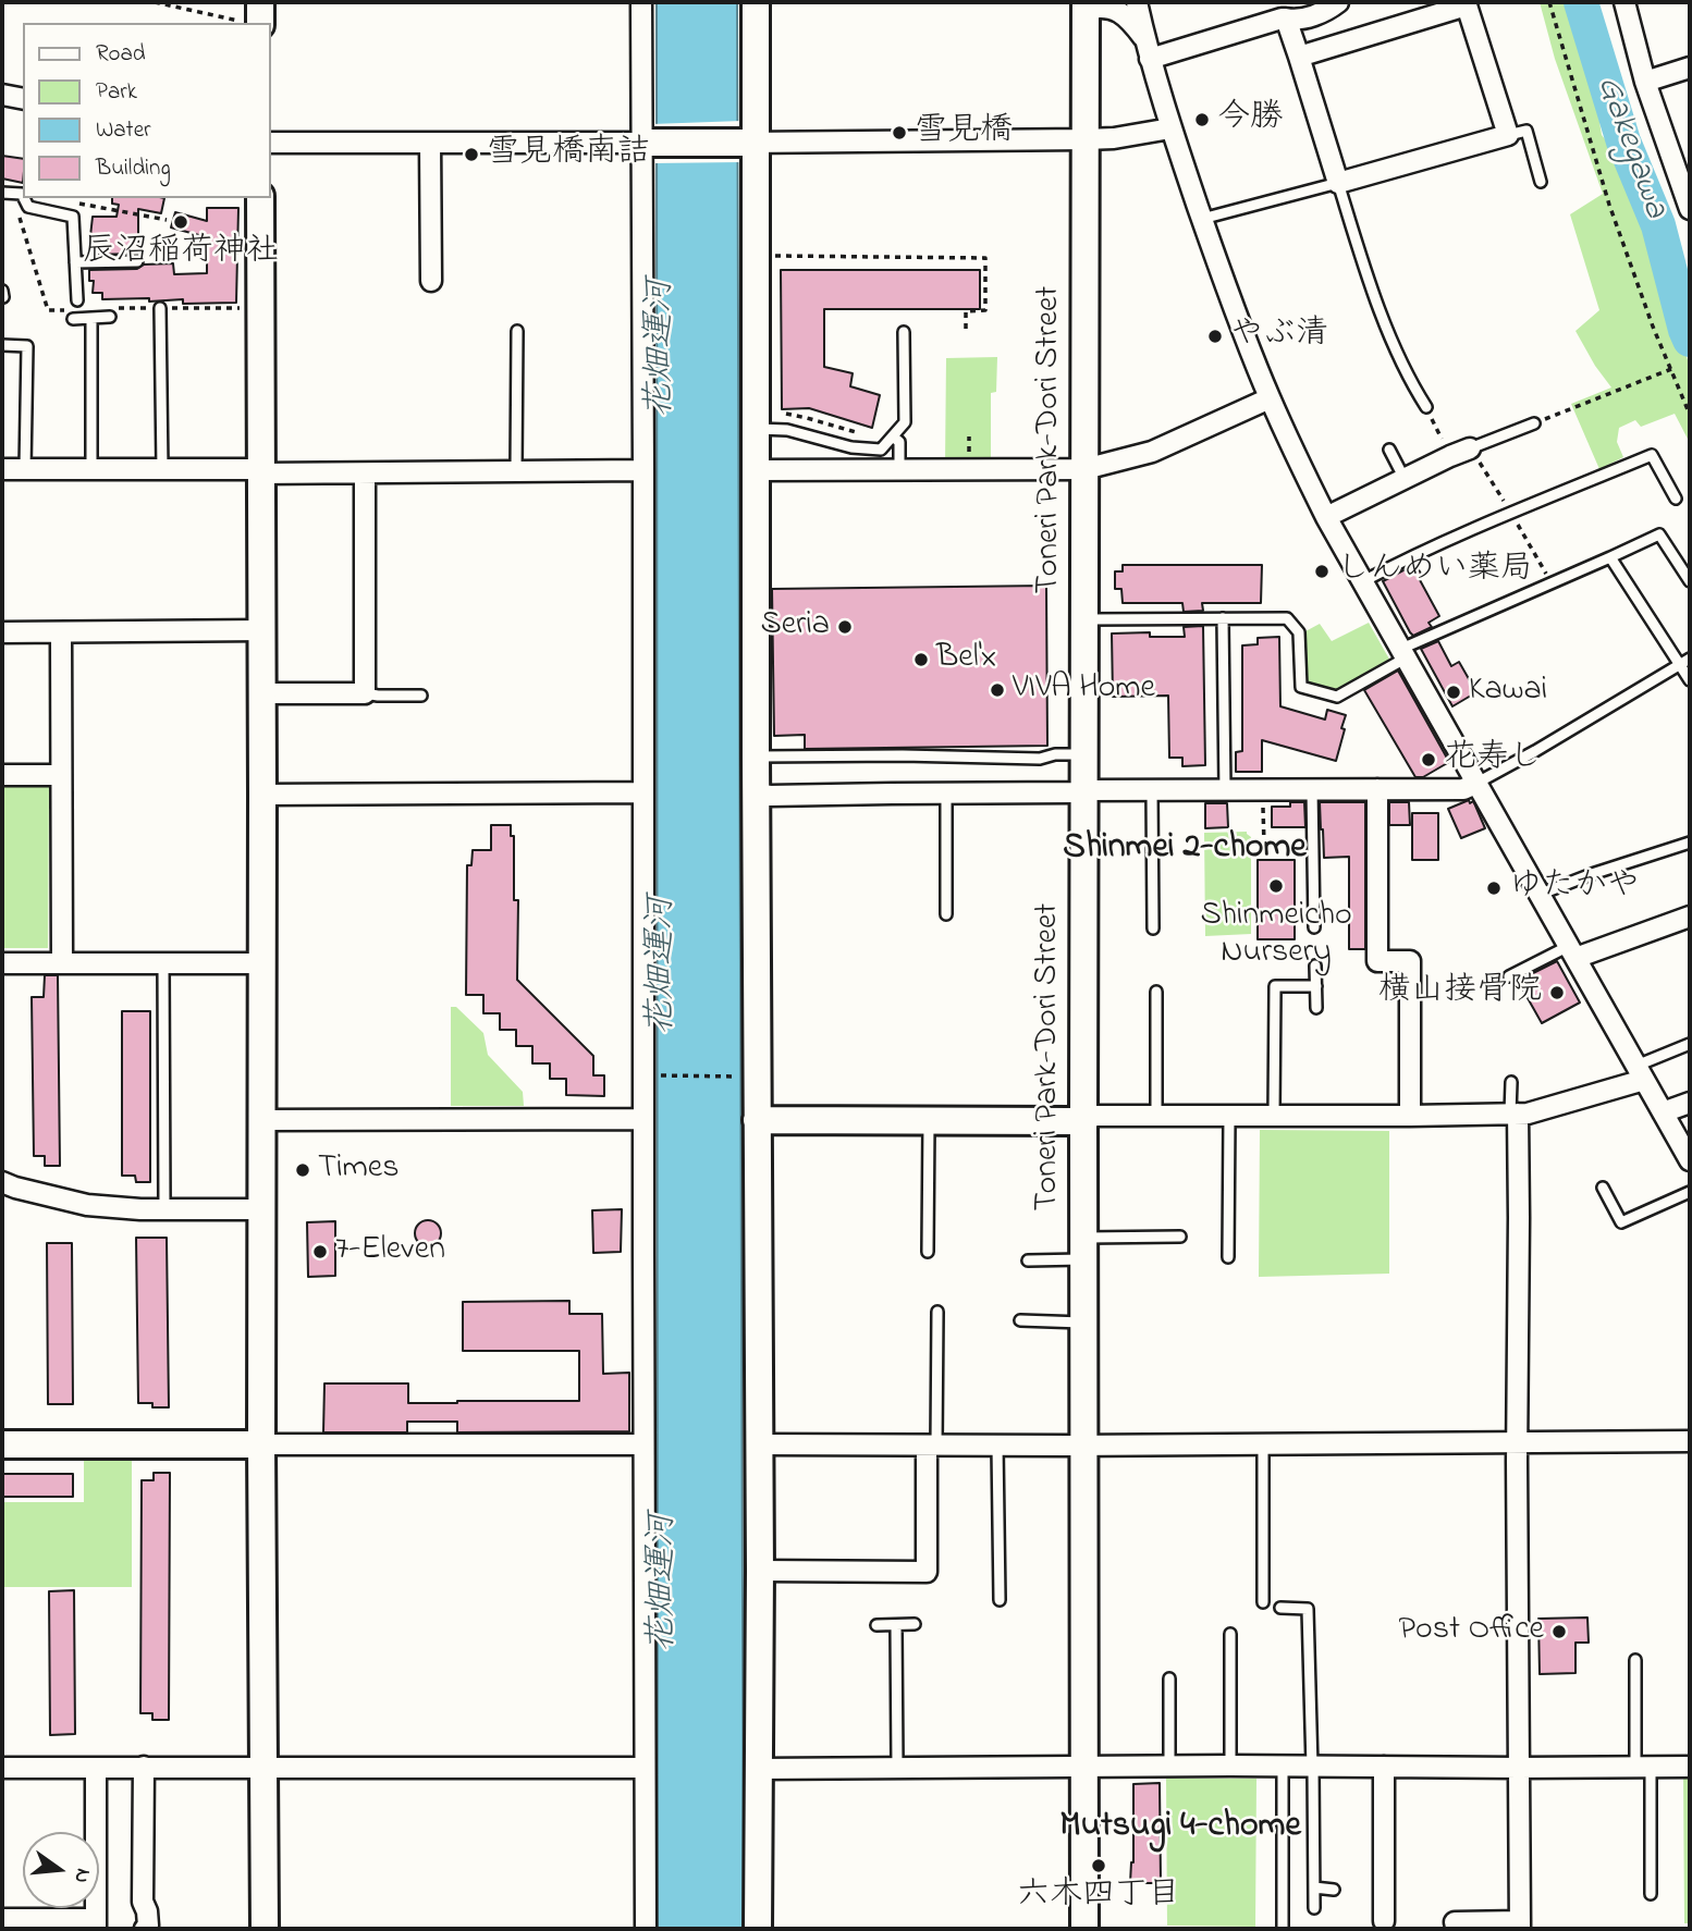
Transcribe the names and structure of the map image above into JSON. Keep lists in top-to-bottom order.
{
  "streets": {
    "street": ["Toneri Park-Dori Street"]
  },
  "districts": ["Shinmei 2-chome", "Mutsugi 4-chome"],
  "water": ["Gakegawa", "花畑運河"],
  "places": [
    "今勝",
    "雪見橋",
    "雪見橋南詰",
    "辰沼稲荷神社",
    "やぶ清",
    "しんめい薬局",
    "Seria",
    "Bel'x",
    "VIVA Home",
    "Kawai",
    "花寿し",
    "Shinmeicho Nursery",
    "ゆたかや",
    "横山接骨院",
    "Times",
    "7-Eleven",
    "Post Office",
    "六木四丁目"
  ],
  "legend": [
    "Road",
    "Park",
    "Water",
    "Building"
  ],
  "north": "right"
}
